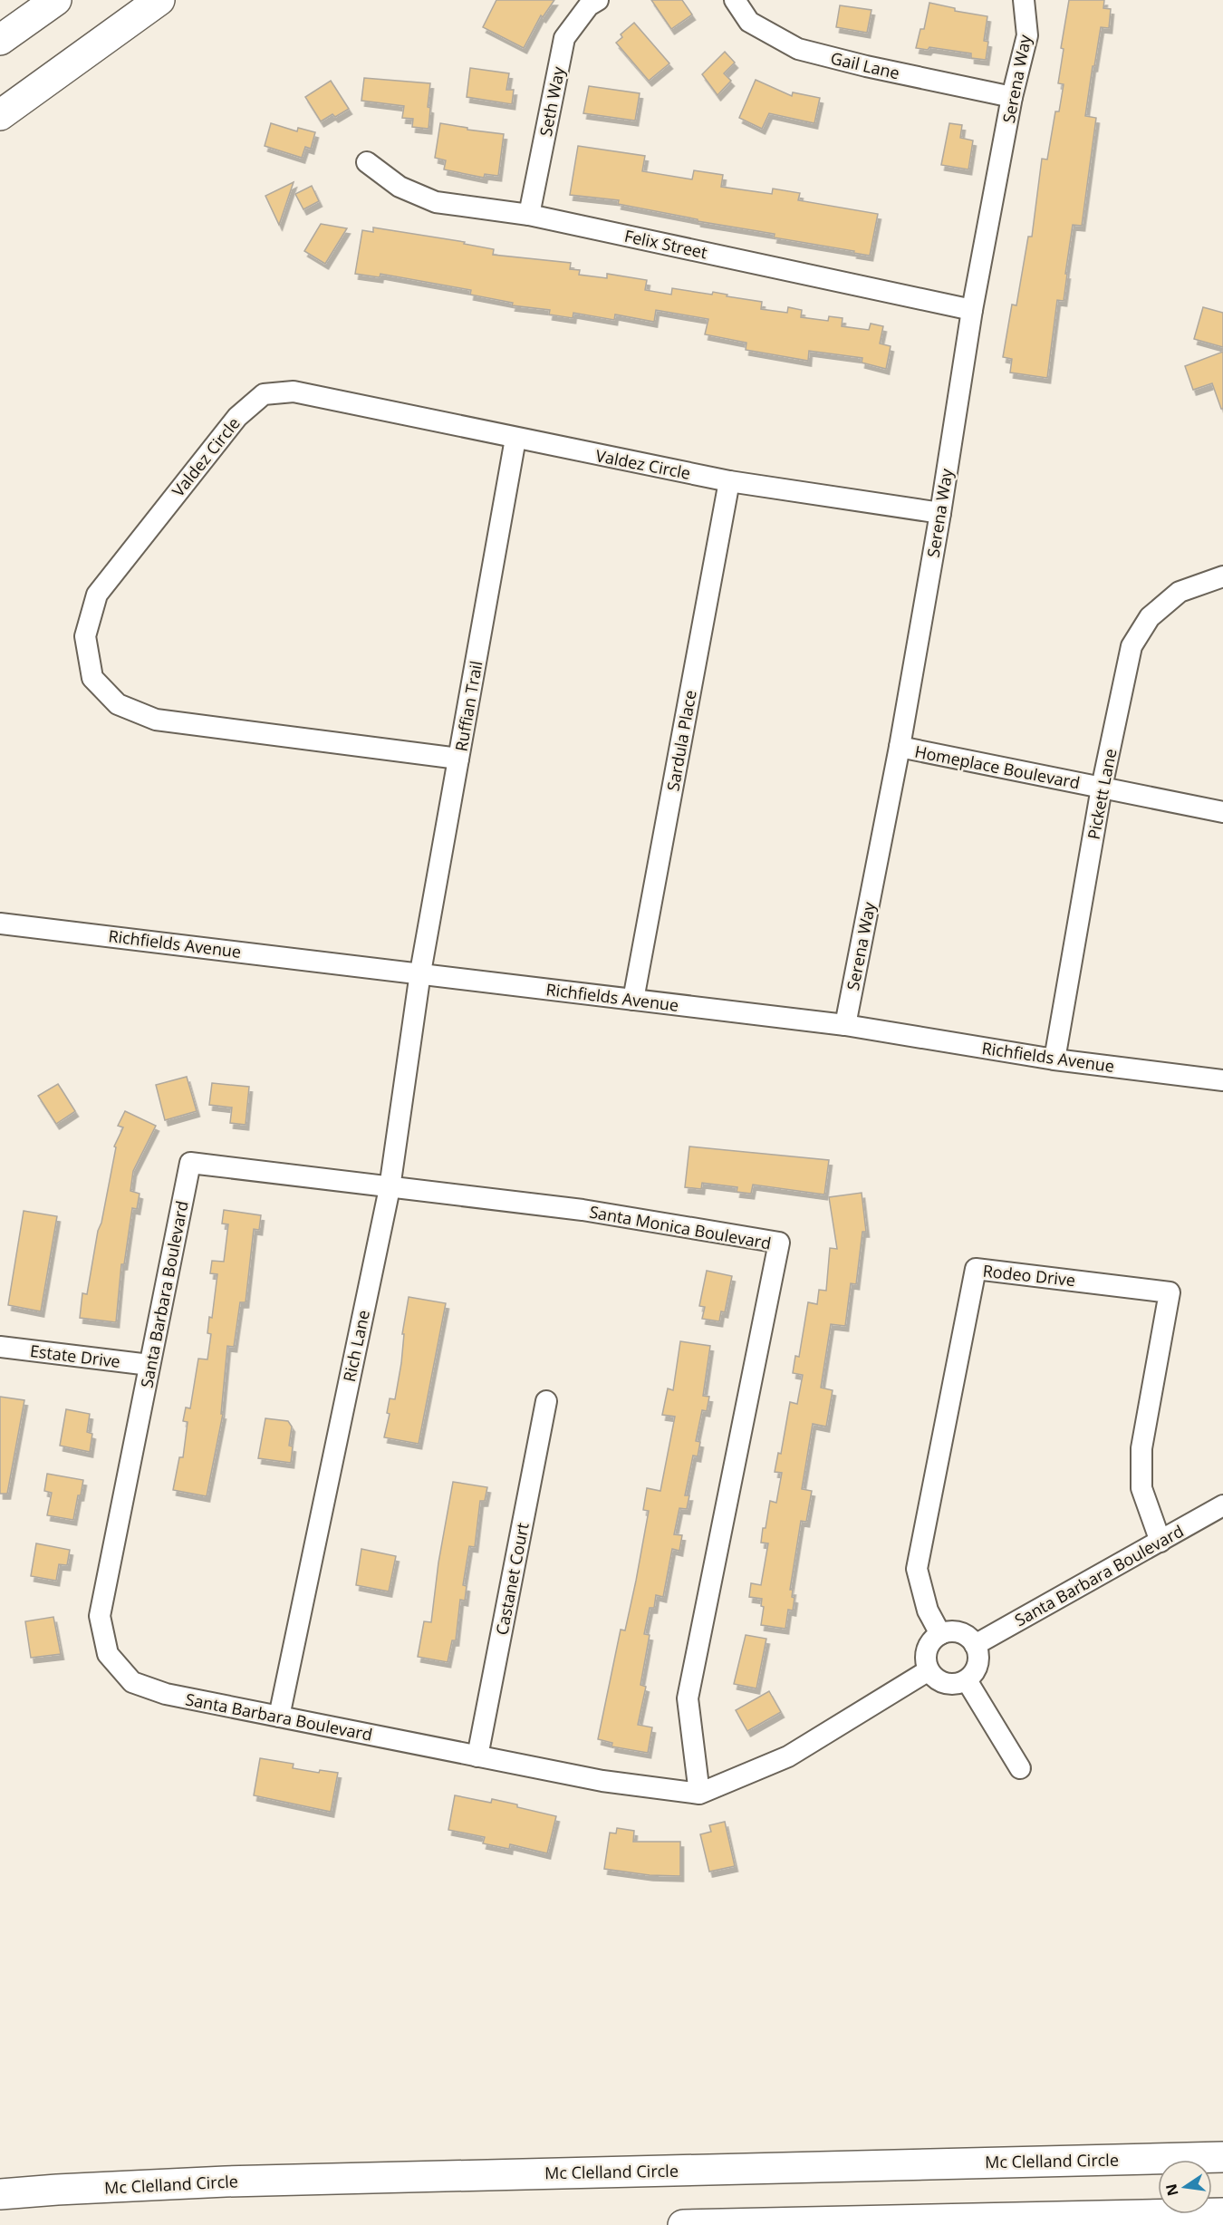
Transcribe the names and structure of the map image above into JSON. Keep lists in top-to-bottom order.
{
  "streets": {
    "highway": ["Mc Clelland Circle"],
    "street": [
      "Gail Lane",
      "Serena Way",
      "Seth Way",
      "Felix Street",
      "Valdez Circle",
      "Ruffian Trail",
      "Sardula Place",
      "Homeplace Boulevard",
      "Pickett Lane",
      "Richfields Avenue",
      "Santa Monica Boulevard",
      "Rodeo Drive",
      "Santa Barbara Boulevard",
      "Rich Lane",
      "Estate Drive",
      "Castanet Court"
    ]
  },
  "crossings": [
    ["Gail Lane", "Serena Way"],
    ["Serena Way", "Felix Street"],
    ["Serena Way", "Valdez Circle"],
    ["Serena Way", "Homeplace Boulevard"],
    ["Serena Way", "Richfields Avenue"],
    ["Seth Way", "Felix Street"],
    ["Valdez Circle", "Ruffian Trail"],
    ["Valdez Circle", "Sardula Place"],
    ["Ruffian Trail", "Richfields Avenue"],
    ["Ruffian Trail", "Rich Lane"],
    ["Sardula Place", "Richfields Avenue"],
    ["Homeplace Boulevard", "Pickett Lane"],
    ["Pickett Lane", "Richfields Avenue"],
    ["Richfields Avenue", "Rich Lane"],
    ["Santa Monica Boulevard", "Santa Barbara Boulevard"],
    ["Santa Monica Boulevard", "Rich Lane"],
    ["Rodeo Drive", "Santa Barbara Boulevard"],
    ["Santa Barbara Boulevard", "Rich Lane"],
    ["Santa Barbara Boulevard", "Estate Drive"],
    ["Santa Barbara Boulevard", "Castanet Court"]
  ],
  "north": "left"
}
